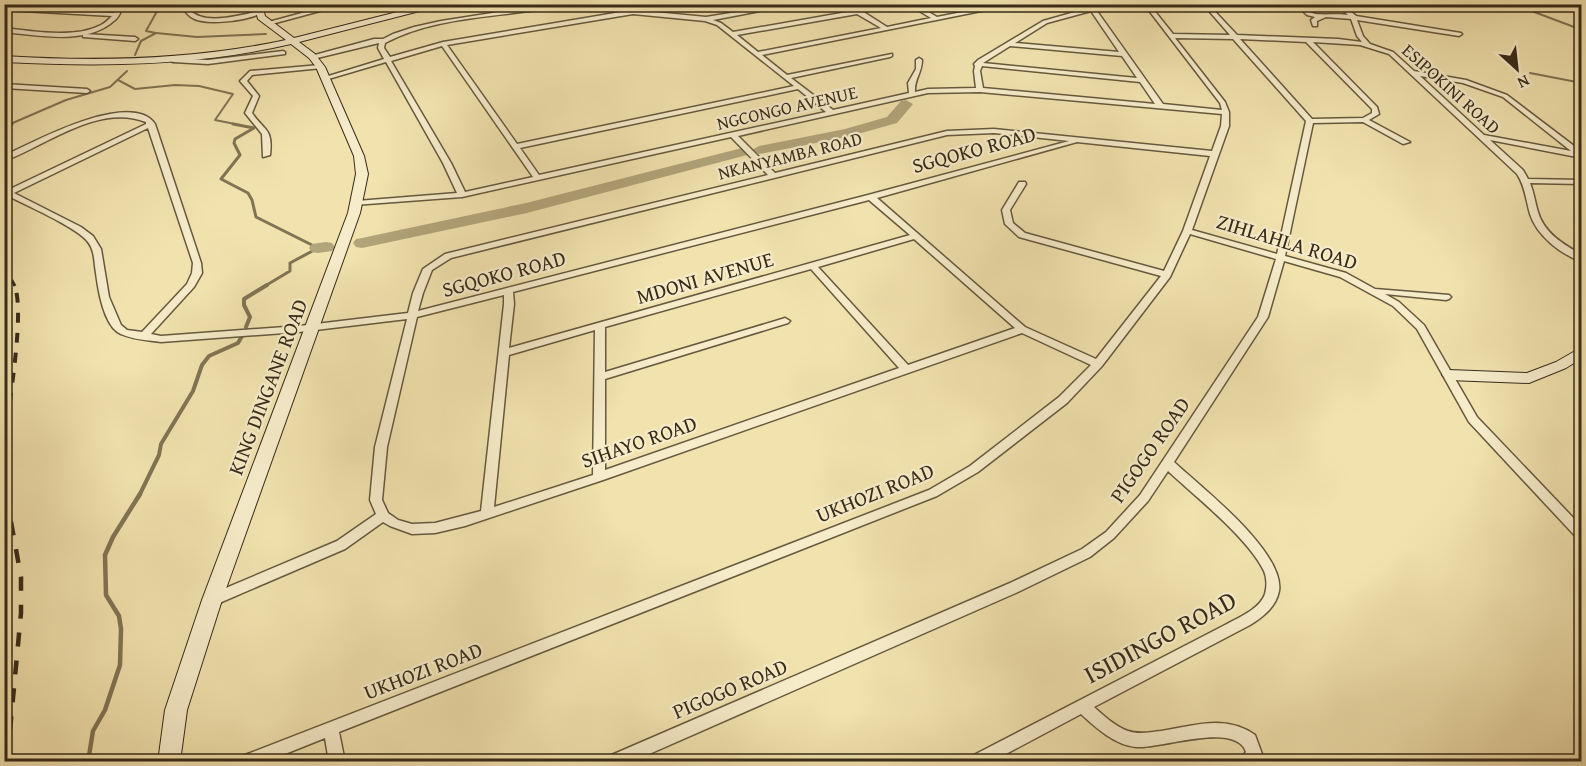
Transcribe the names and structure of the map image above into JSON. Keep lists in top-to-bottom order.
{
  "streets": {
    "street": [
      "ESIPOKINI ROAD",
      "NGCONGO AVENUE",
      "SGQOKO ROAD",
      "NKANYAMBA ROAD",
      "ZIHLAHLA ROAD",
      "MDONI AVENUE",
      "KING DINGANE ROAD",
      "SIHAYO ROAD",
      "PIGOGO ROAD",
      "UKHOZI ROAD",
      "ISIDINGO ROAD"
    ]
  },
  "crossings": [
    ["NGCONGO AVENUE", "KING DINGANE ROAD"],
    ["NGCONGO AVENUE", "UKHOZI ROAD"],
    ["SGQOKO ROAD", "NKANYAMBA ROAD"],
    ["SGQOKO ROAD", "KING DINGANE ROAD"],
    ["NKANYAMBA ROAD", "UKHOZI ROAD"],
    ["ZIHLAHLA ROAD", "PIGOGO ROAD"],
    ["ZIHLAHLA ROAD", "UKHOZI ROAD"],
    ["PIGOGO ROAD", "ISIDINGO ROAD"]
  ],
  "north": "bottom right"
}
